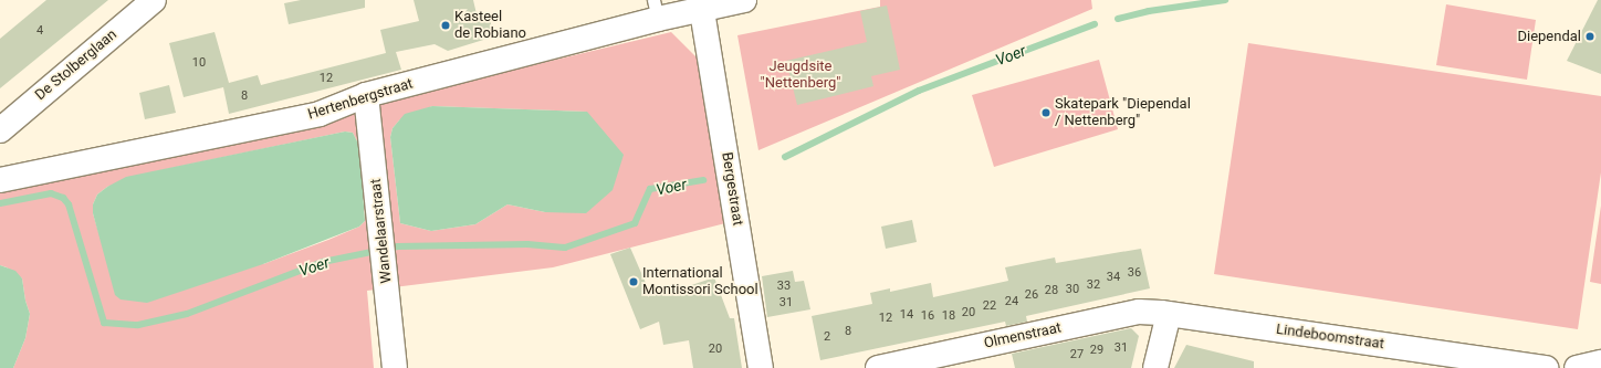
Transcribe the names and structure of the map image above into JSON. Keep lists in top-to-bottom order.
{
  "streets": {
    "street": [
      "De Stolberglaan",
      "Hertenbergstraat",
      "Bergestraat",
      "Wandelaarstraat",
      "Olmenstraat",
      "Lindeboomstraat"
    ]
  },
  "crossings": [
    ["Hertenbergstraat", "Bergestraat"],
    ["Hertenbergstraat", "Wandelaarstraat"],
    ["Olmenstraat", "Lindeboomstraat"]
  ],
  "water": ["Voer"],
  "parks": ["Jeugdsite \"Nettenberg\""],
  "places": [
    "Kasteel de Robiano",
    "Diependal",
    "Skatepark \"Diependal / Nettenberg\"",
    "International Montissori School"
  ],
  "house_numbers": [
    "4",
    "10",
    "12",
    "8",
    "36",
    "34",
    "32",
    "33",
    "30",
    "28",
    "26",
    "24",
    "31",
    "22",
    "20",
    "14",
    "16",
    "18",
    "12",
    "8",
    "2",
    "31",
    "20",
    "29",
    "27"
  ]
}
